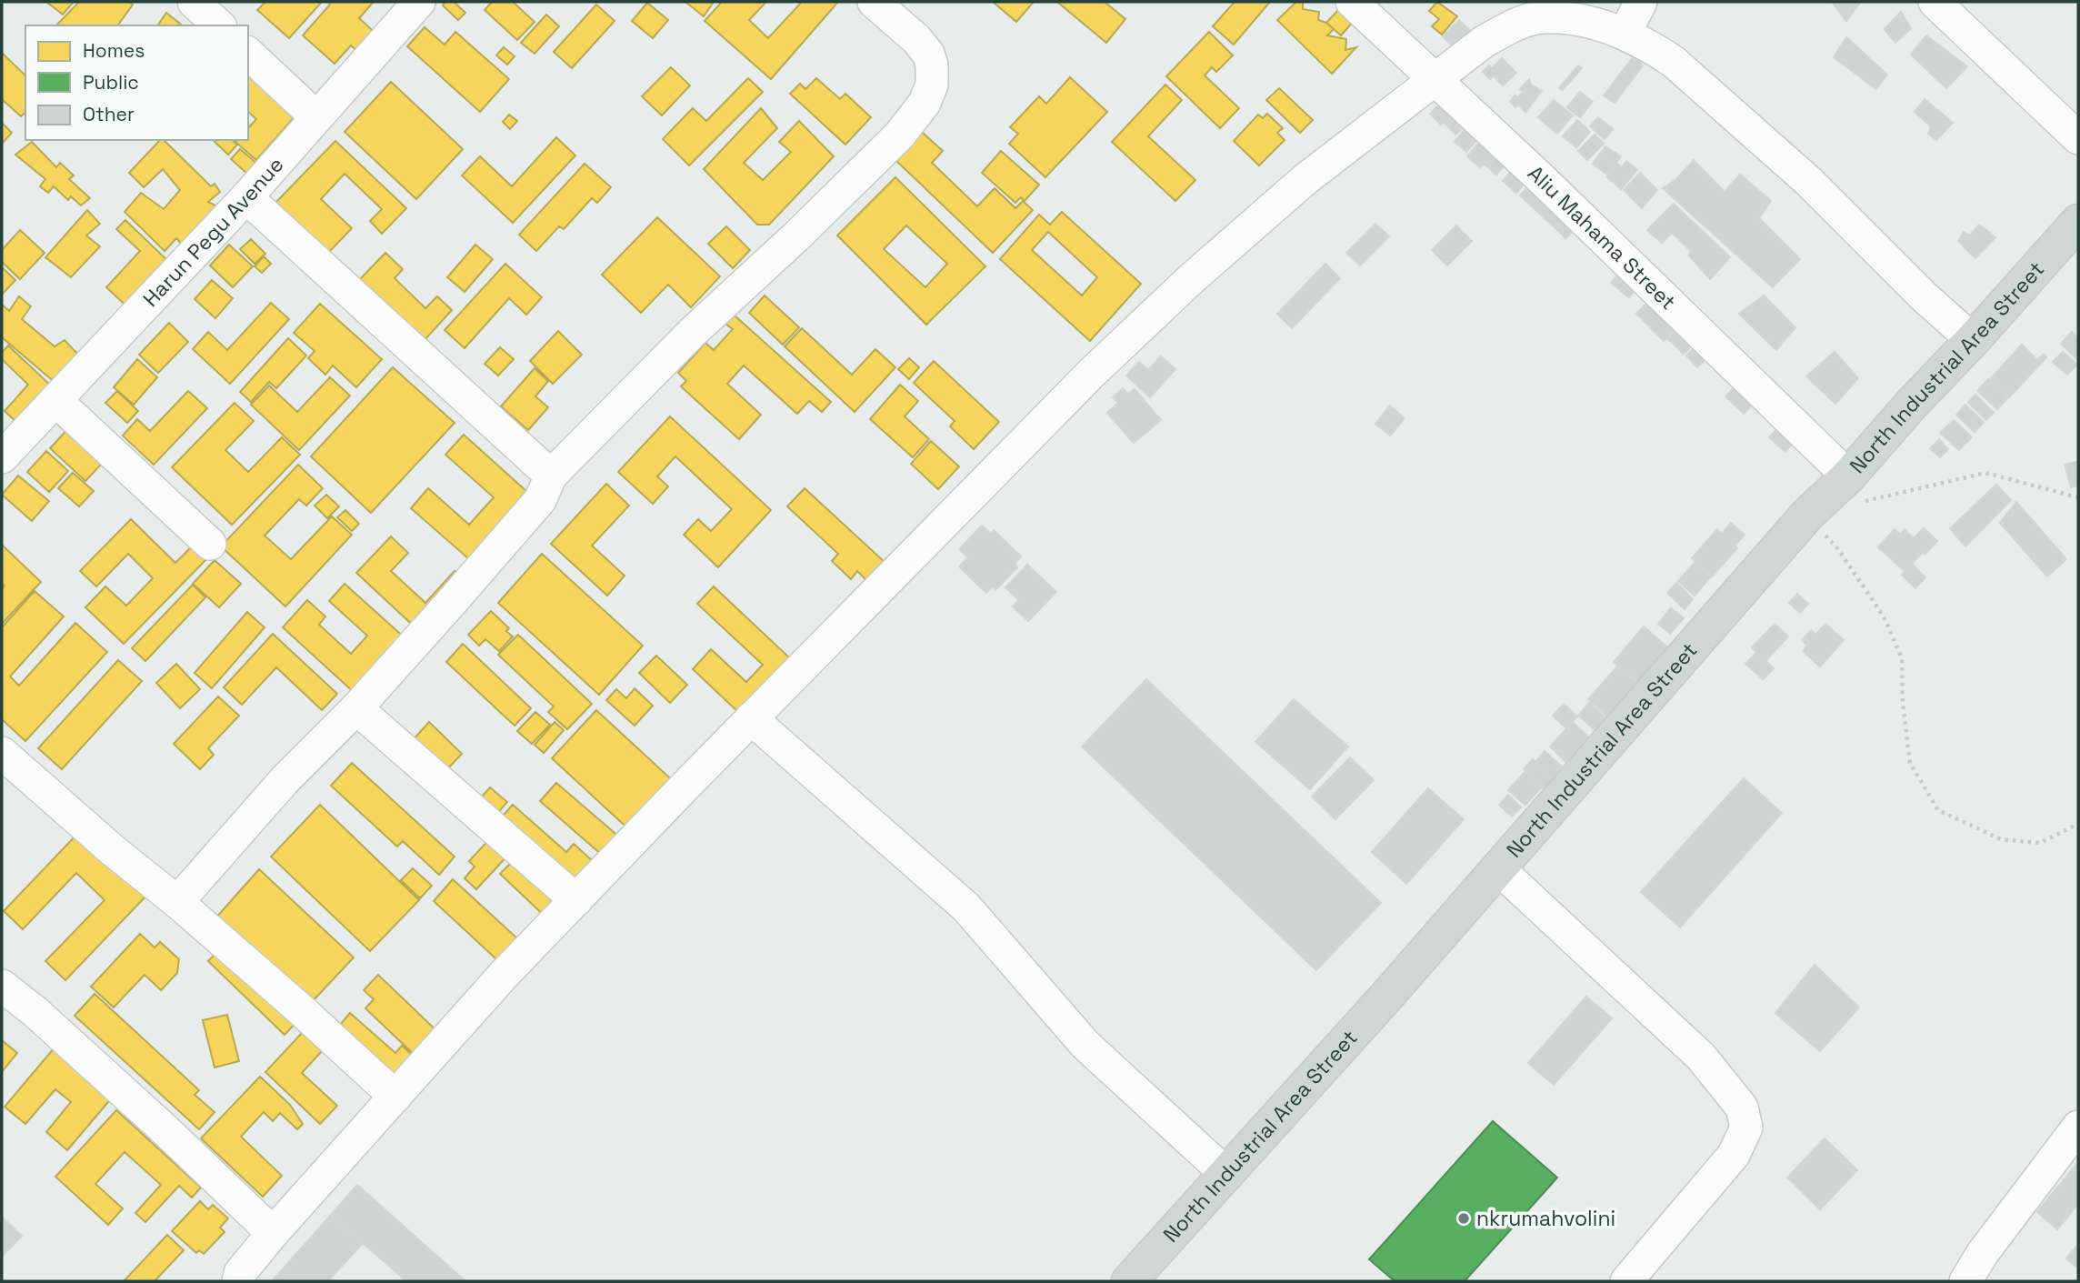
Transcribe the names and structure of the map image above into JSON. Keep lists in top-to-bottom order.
{
  "streets": {
    "main road": ["North Industrial Area Street"],
    "street": ["Harun Pegu Avenue", "Aliu Mahama Street"]
  },
  "crossings": [
    ["Aliu Mahama Street", "North Industrial Area Street"]
  ],
  "places": ["nkrumahvolini"],
  "legend": ["Homes", "Public", "Other"]
}
